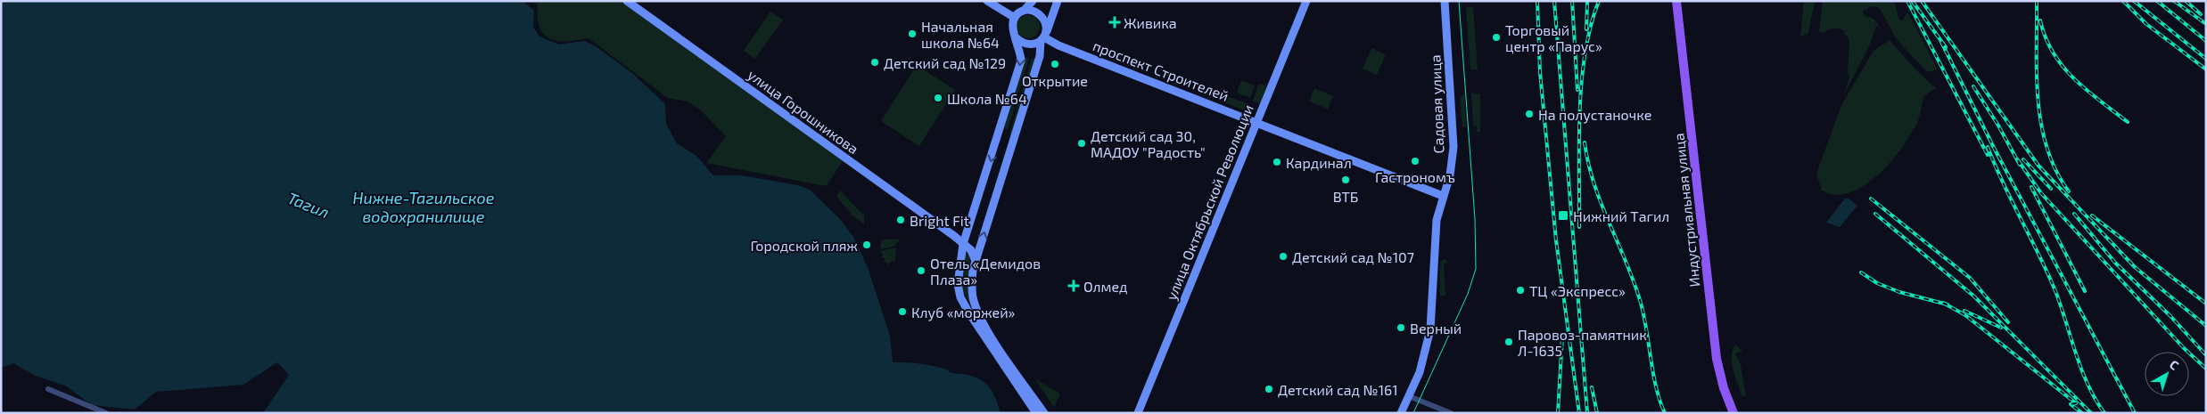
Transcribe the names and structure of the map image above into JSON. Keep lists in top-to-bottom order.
{
  "streets": {
    "main road": [
      "проспект Строителей",
      "Садовая улица",
      "улица Горошникова",
      "улица Октябрьской Революции",
      "Индустриальная улица"
    ]
  },
  "crossings": [
    ["проспект Строителей", "Садовая улица"],
    ["проспект Строителей", "улица Октябрьской Революции"]
  ],
  "water": ["Нижне-Тагильское водохранилище", "Тагил"],
  "places": {
    "health": ["Живика", "Олмед"],
    "other": [
      "Начальная школа №64",
      "Торговый центр «Парус»",
      "Детский сад №129",
      "Открытие",
      "Школа №64",
      "На полустаночке",
      "Детский сад 30, МАДОУ \"Радость\"",
      "Гастрономъ",
      "Кардинал",
      "ВТБ",
      "Bright Fit",
      "Городской пляж",
      "Детский сад №107",
      "Отель «Демидов Плаза»",
      "ТЦ «Экспресс»",
      "Клуб «моржей»",
      "Верный",
      "Паровоз-памятник Л-1635",
      "Детский сад №161"
    ],
    "transit": ["Нижний Тагил"]
  },
  "north": "top right"
}
